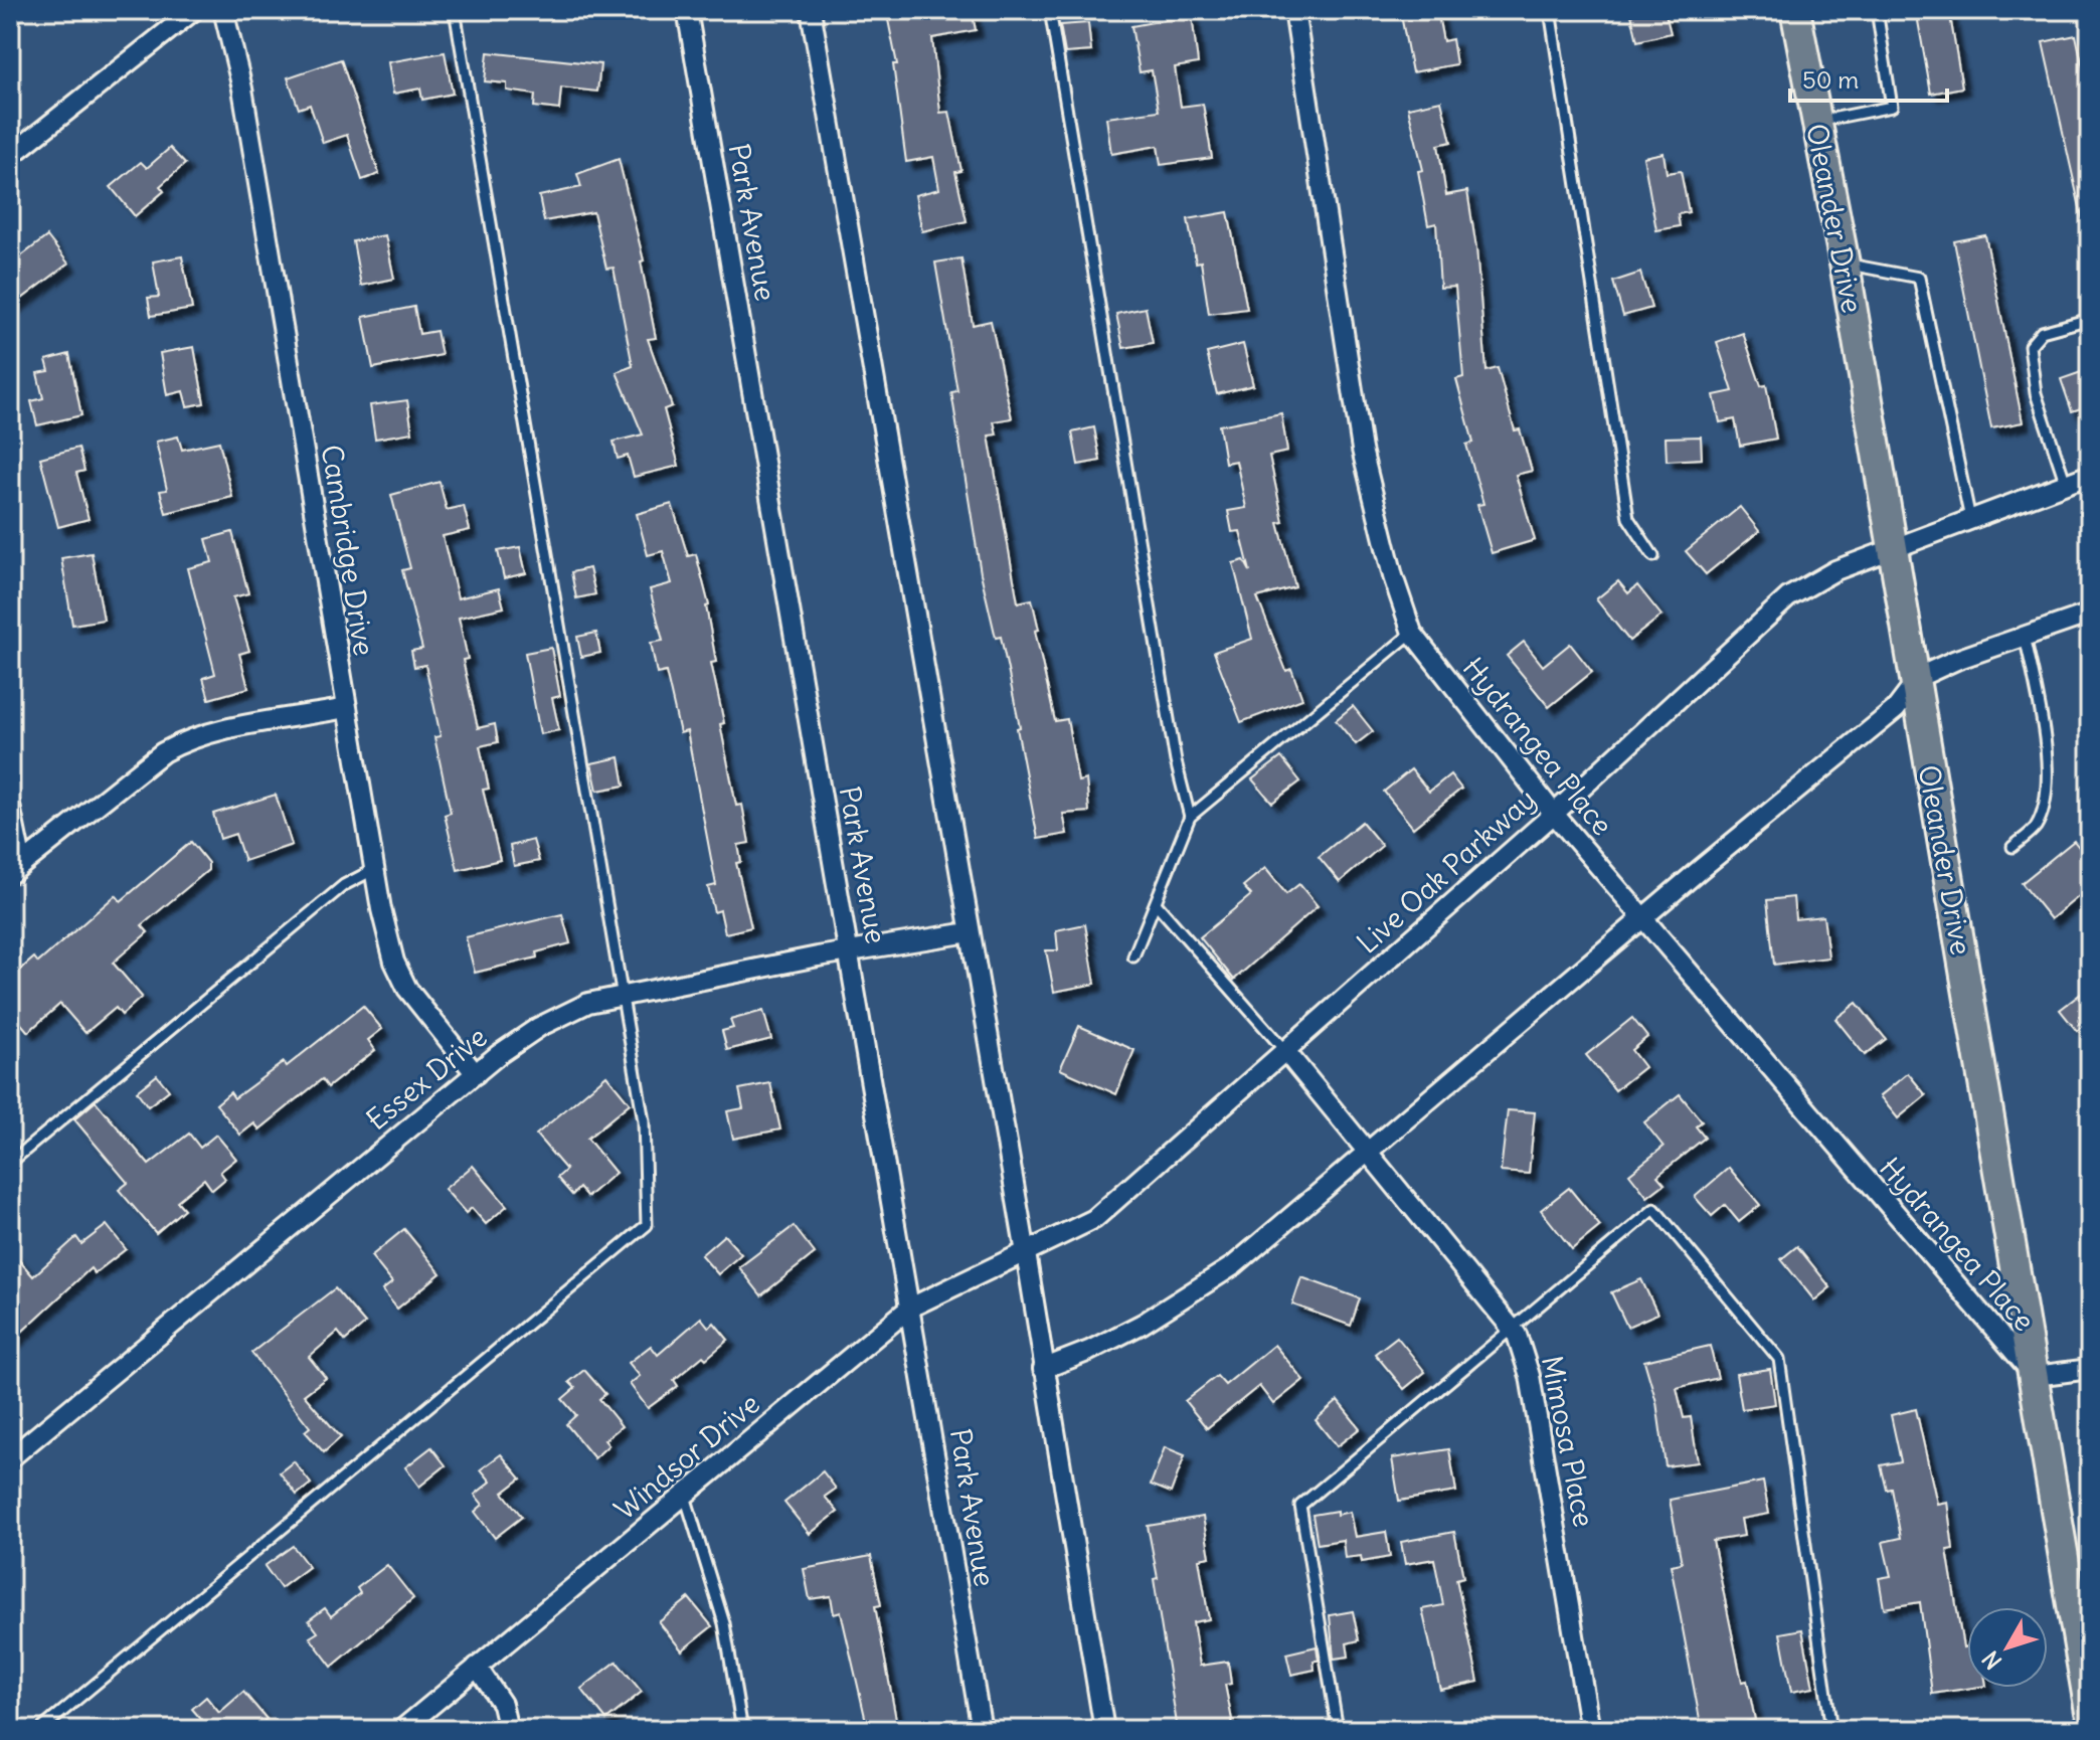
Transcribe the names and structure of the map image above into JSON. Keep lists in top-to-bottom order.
{
  "streets": {
    "main road": ["Oleander Drive"],
    "street": [
      "Park Avenue",
      "Cambridge Drive",
      "Hydrangea Place",
      "Live Oak Parkway",
      "Essex Drive",
      "Mimosa Place",
      "Windsor Drive"
    ]
  },
  "crossings": [
    ["Oleander Drive", "Hydrangea Place"],
    ["Oleander Drive", "Live Oak Parkway"],
    ["Park Avenue", "Essex Drive"],
    ["Park Avenue", "Windsor Drive"],
    ["Cambridge Drive", "Essex Drive"],
    ["Hydrangea Place", "Live Oak Parkway"],
    ["Live Oak Parkway", "Mimosa Place"],
    ["Live Oak Parkway", "Windsor Drive"]
  ],
  "scale_bar": "50 m",
  "north": "bottom left"
}
